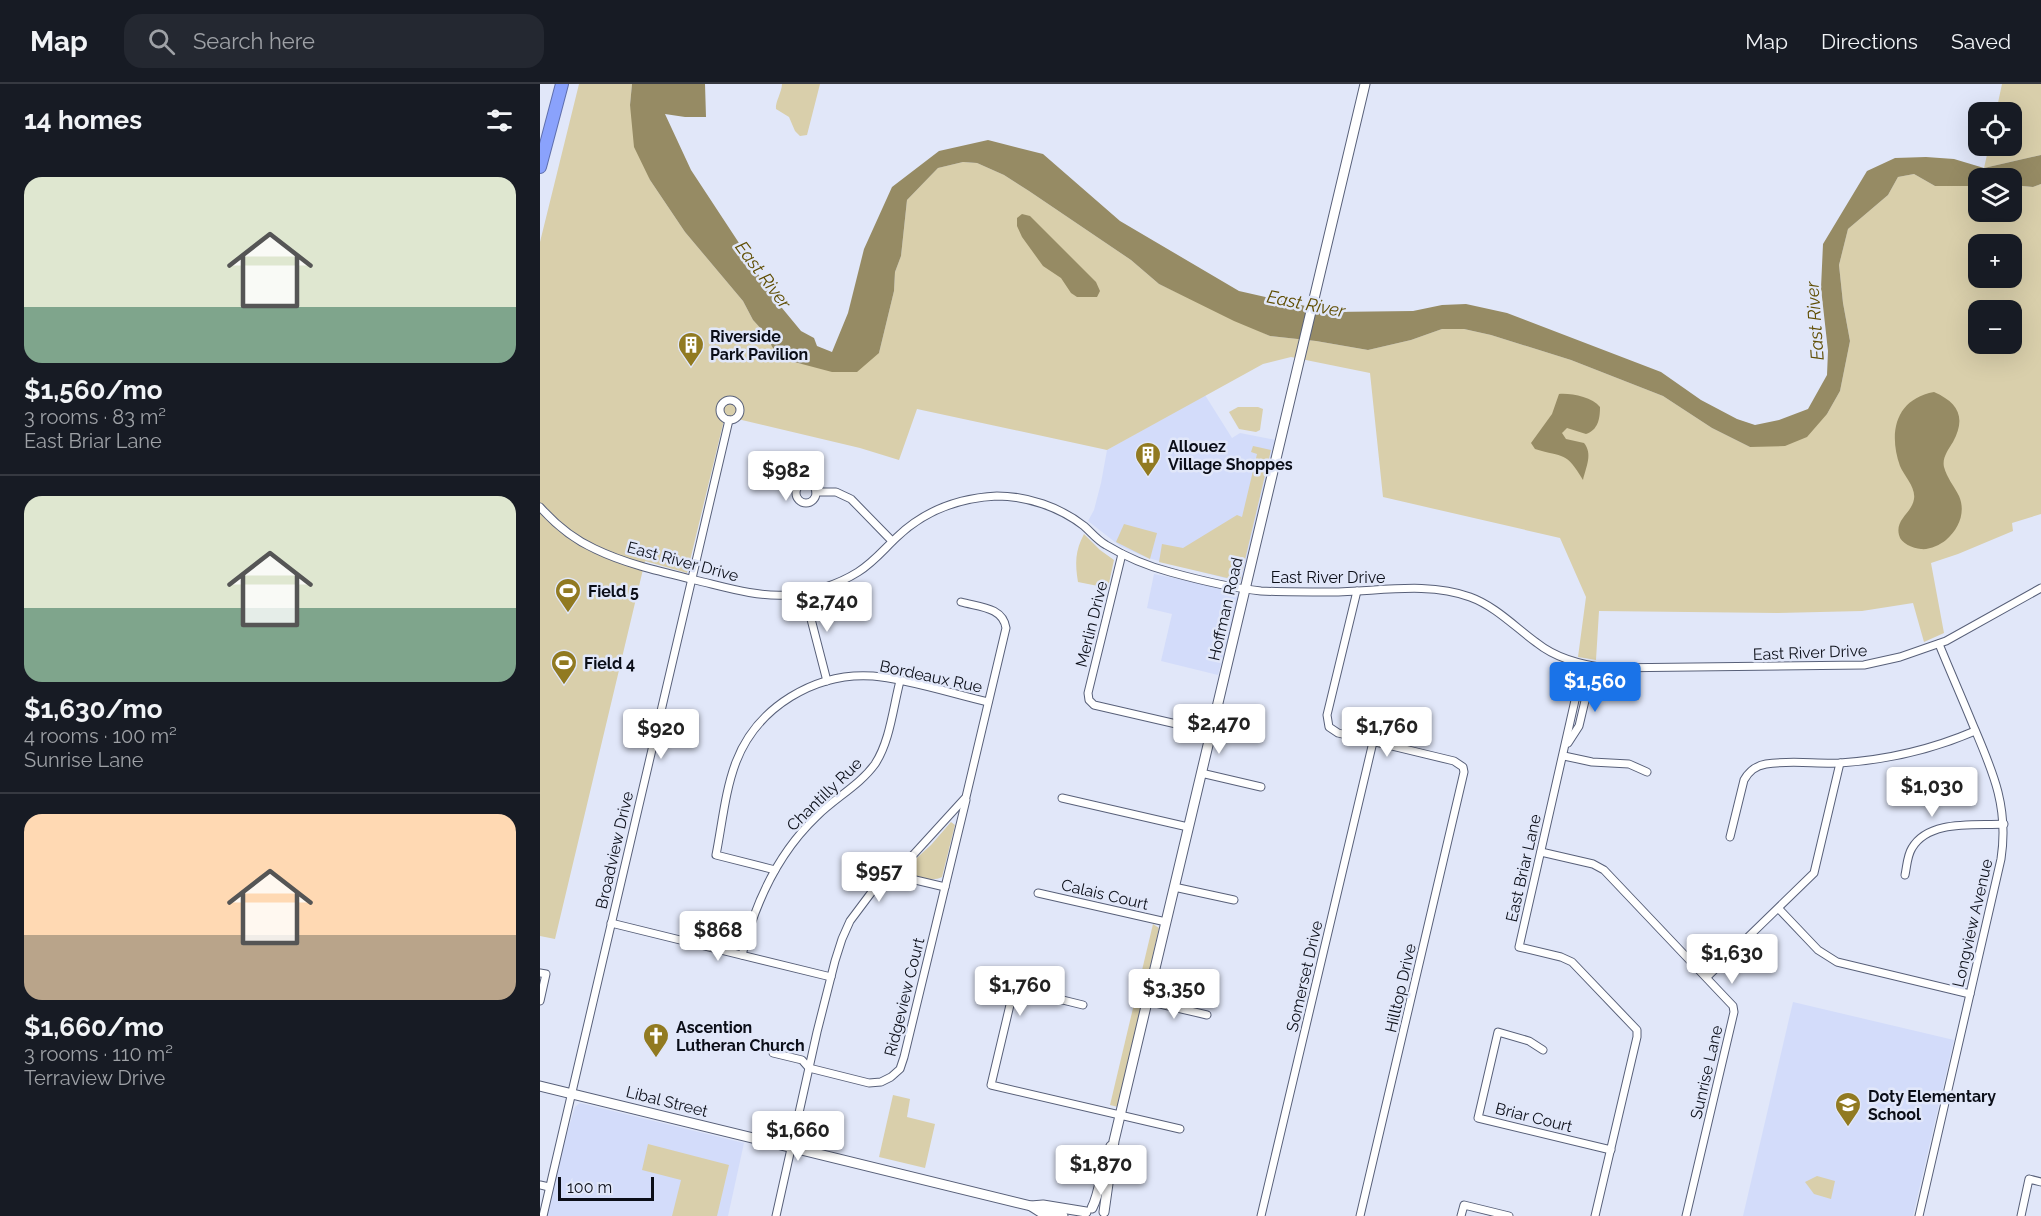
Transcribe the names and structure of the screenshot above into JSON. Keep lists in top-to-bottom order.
{
  "streets": {
    "street": [
      "East River Drive",
      "Hoffman Road",
      "Merlin Drive",
      "Bordeaux Rue",
      "Chantilly Rue",
      "Broadview Drive",
      "East Briar Lane",
      "Calais Court",
      "Longview Avenue",
      "Somerset Drive",
      "Hilltop Drive",
      "Ridgeview Court",
      "Sunrise Lane",
      "Libal Street",
      "Briar Court"
    ]
  },
  "crossings": [
    ["East River Drive", "Hoffman Road"],
    ["East River Drive", "Merlin Drive"],
    ["East River Drive", "Broadview Drive"],
    ["East River Drive", "East Briar Lane"],
    ["East River Drive", "Longview Avenue"],
    ["Hoffman Road", "Merlin Drive"],
    ["Hoffman Road", "Calais Court"],
    ["Hoffman Road", "Libal Street"],
    ["Bordeaux Rue", "Chantilly Rue"],
    ["Bordeaux Rue", "Ridgeview Court"],
    ["Broadview Drive", "Libal Street"],
    ["East Briar Lane", "Sunrise Lane"],
    ["East Briar Lane", "Briar Court"],
    ["Somerset Drive", "Hilltop Drive"]
  ],
  "water": ["East River"],
  "places": {
    "building": ["Riverside Park Pavilion", "Allouez Village Shoppes"],
    "sports": ["Field 5", "Field 4"],
    "church": ["Ascention Lutheran Church"],
    "school or university": ["Doty Elementary School"]
  },
  "scale_bar": "100 m",
  "page": {
    "header": "Map",
    "search": "Search here",
    "nav": ["Map", "Directions", "Saved"],
    "heading": "14 homes",
    "map_buttons": ["+", "−"],
    "list": [
      {
        "name": "$1,560/mo",
        "note": "3 rooms · 83 m² · East Briar Lane"
      },
      {
        "name": "$1,630/mo",
        "note": "4 rooms · 100 m² · Sunrise Lane"
      },
      {
        "name": "$1,660/mo",
        "note": "3 rooms · 110 m² · Terraview Drive"
      }
    ],
    "price": [
      "$982",
      "$2,740",
      "$1,560",
      "$2,470",
      "$1,760",
      "$920",
      "$1,030",
      "$957",
      "$868",
      "$1,630",
      "$1,760",
      "$3,350",
      "$1,660",
      "$1,870"
    ],
    "scale": "100 m"
  }
}
